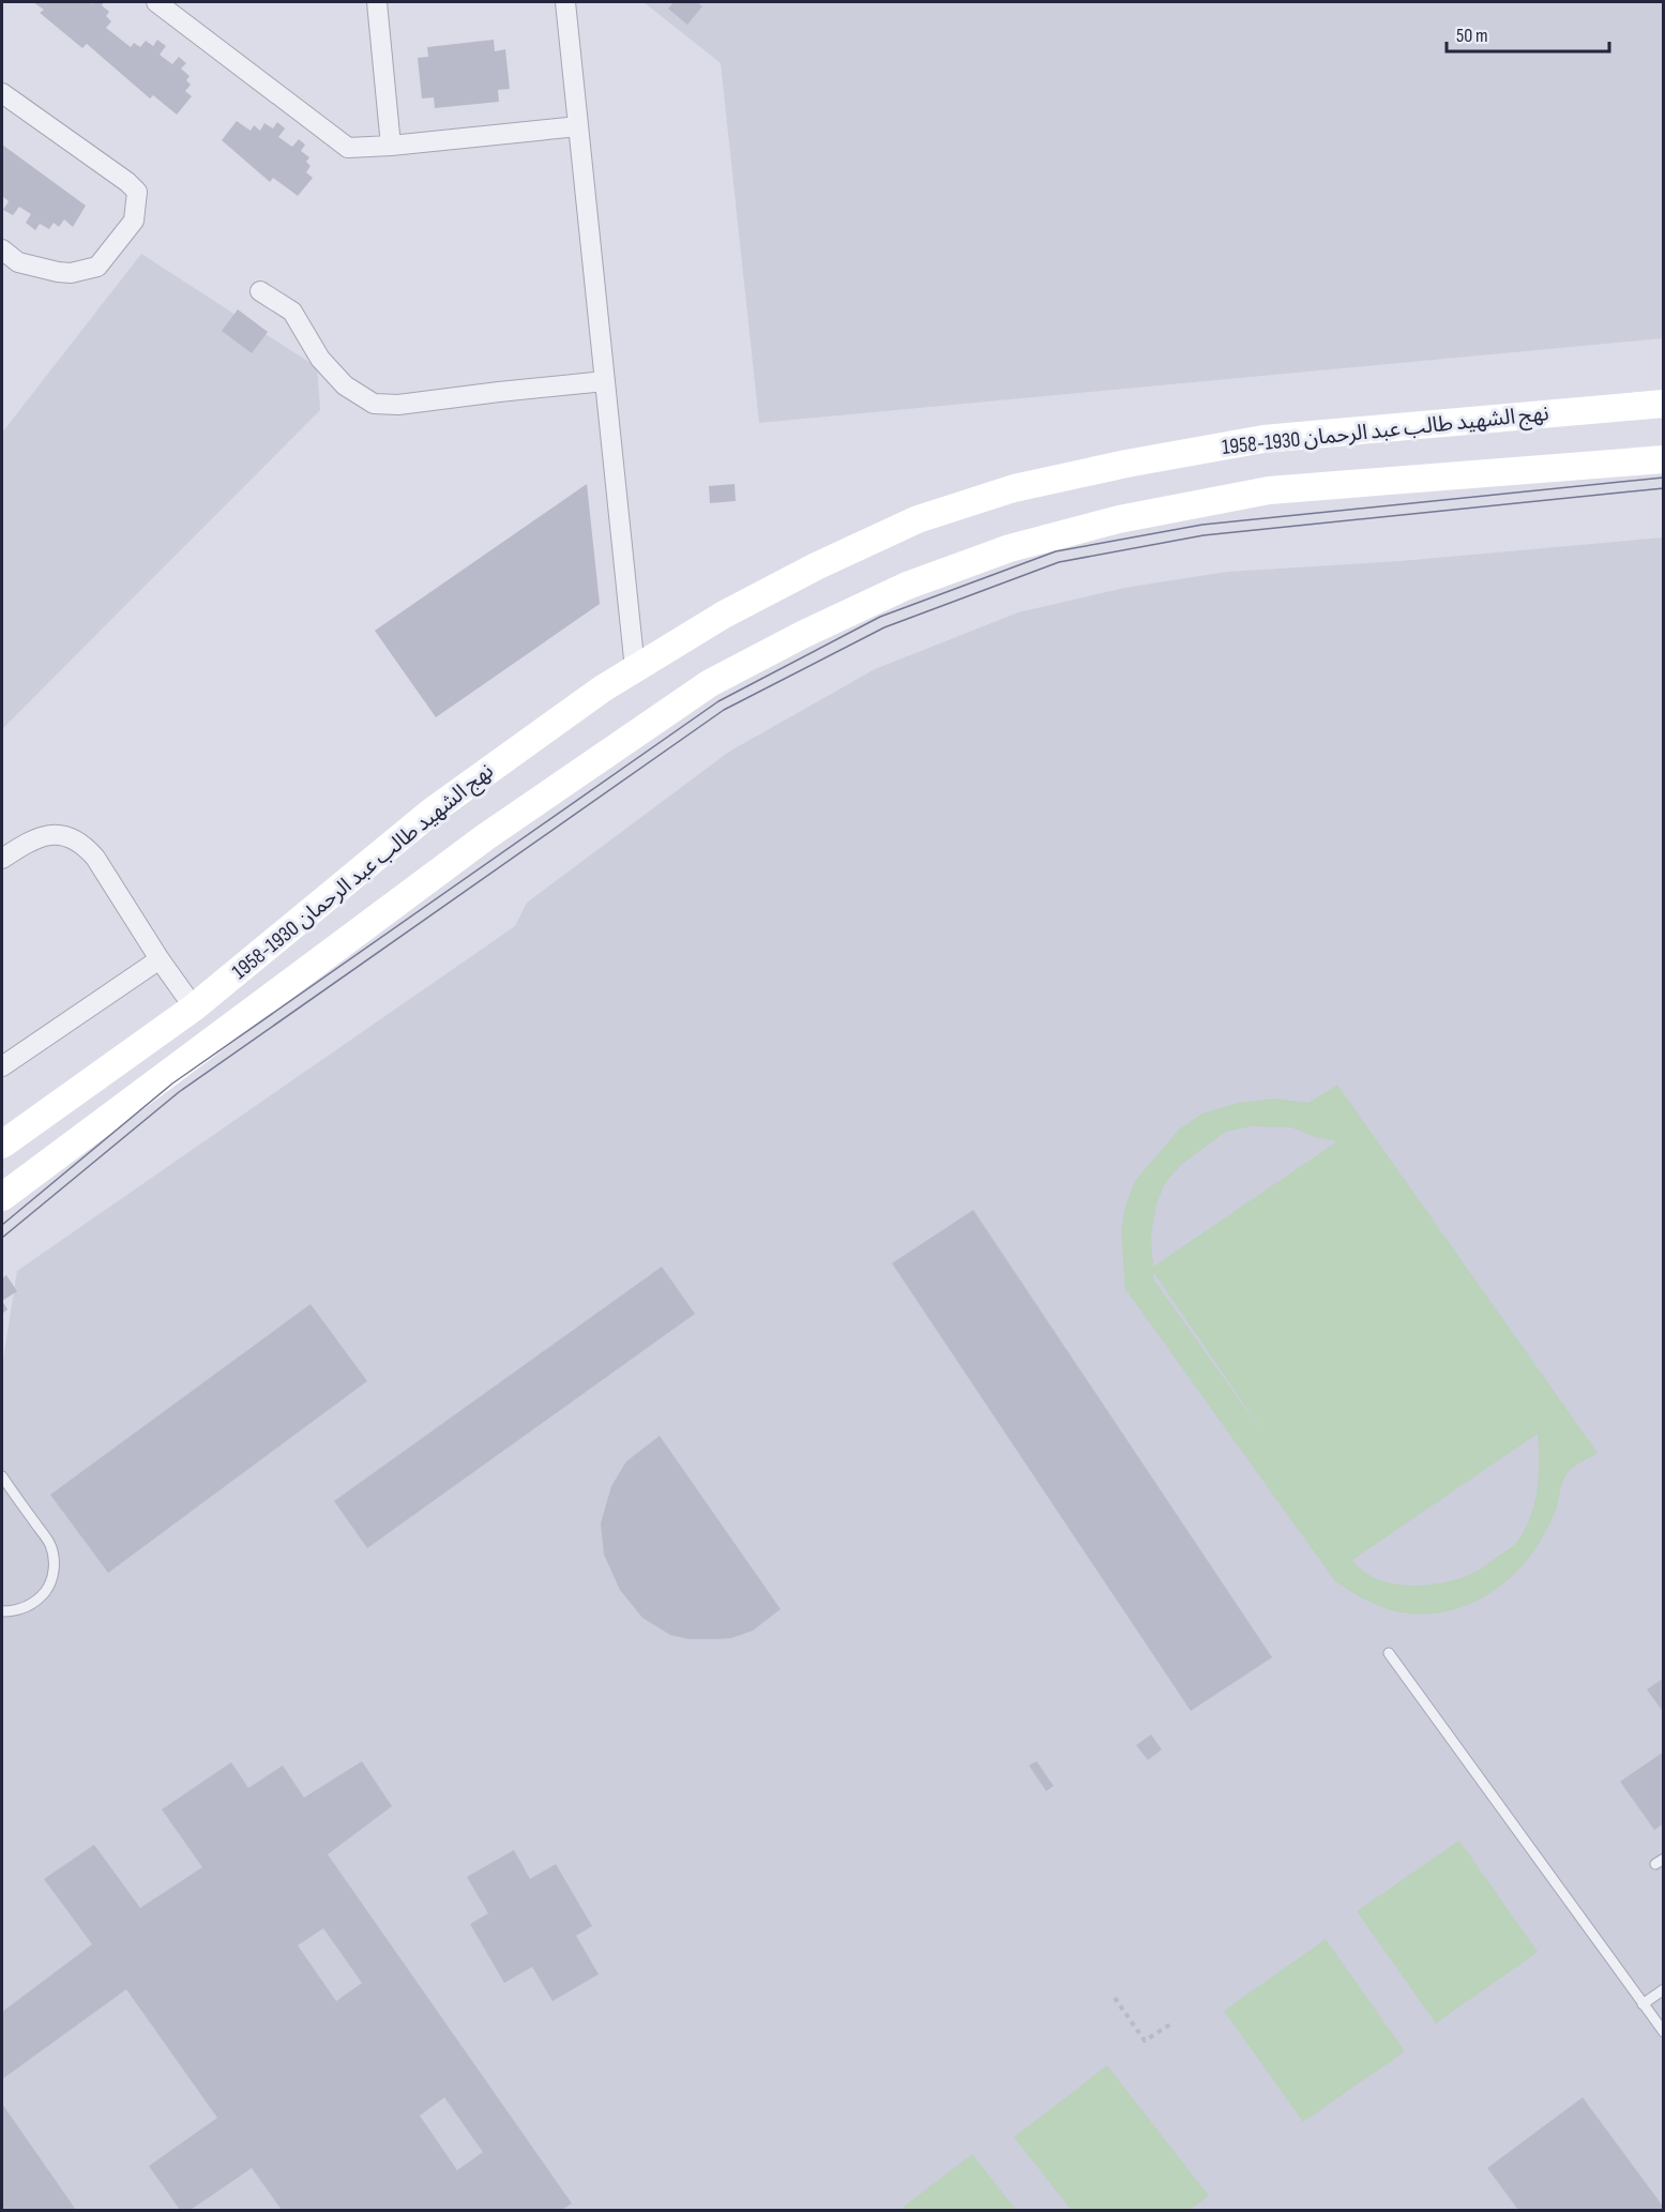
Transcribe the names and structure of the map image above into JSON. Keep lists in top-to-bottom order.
{
  "streets": {
    "main road": ["نهج الشهيد طالب عبد الرحمان 1930-1958"]
  },
  "scale_bar": "50 m"
}
